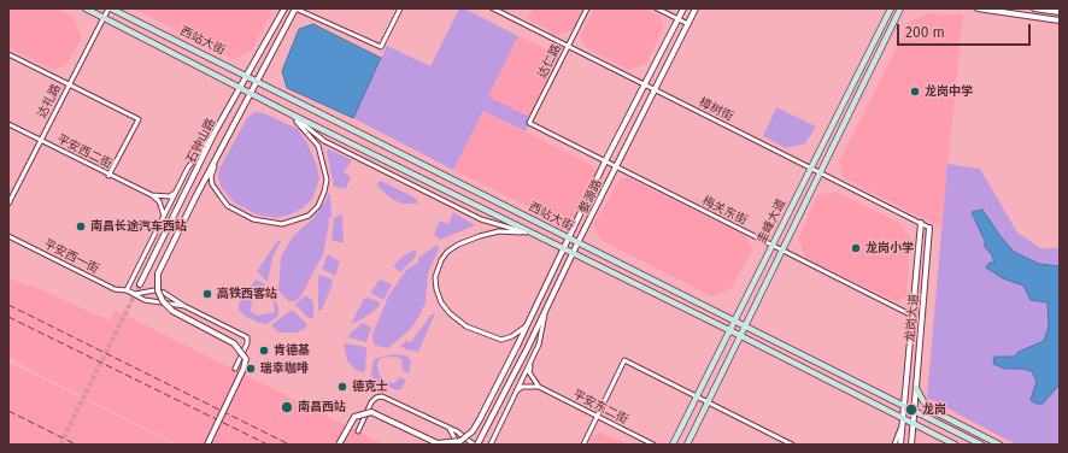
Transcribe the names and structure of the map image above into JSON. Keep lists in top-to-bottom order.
{
  "streets": {
    "main road": ["西站大街", "圭峰大道"],
    "street": [
      "达仁路",
      "达礼路",
      "樟树街",
      "石钟山路",
      "平安西二街",
      "婺源路",
      "梅关东街",
      "平安西一街",
      "龙岗大道",
      "平安东二街"
    ]
  },
  "crossings": [
    ["西站大街", "达礼路"],
    ["西站大街", "石钟山路"],
    ["西站大街", "婺源路"],
    ["西站大街", "圭峰大道"],
    ["西站大街", "龙岗大道"],
    ["达仁路", "樟树街"],
    ["达仁路", "梅关东街"],
    ["达礼路", "平安西二街"],
    ["樟树街", "婺源路"],
    ["樟树街", "圭峰大道"],
    ["樟树街", "龙岗大道"],
    ["婺源路", "梅关东街"],
    ["梅关东街", "圭峰大道"],
    ["梅关东街", "龙岗大道"]
  ],
  "places": [
    "龙岗中学",
    "南昌长途汽车西站",
    "龙岗小学",
    "高铁西客站",
    "肯德基",
    "瑞幸咖啡",
    "德克士",
    "南昌西站",
    "龙岗"
  ],
  "scale_bar": "200 m"
}
